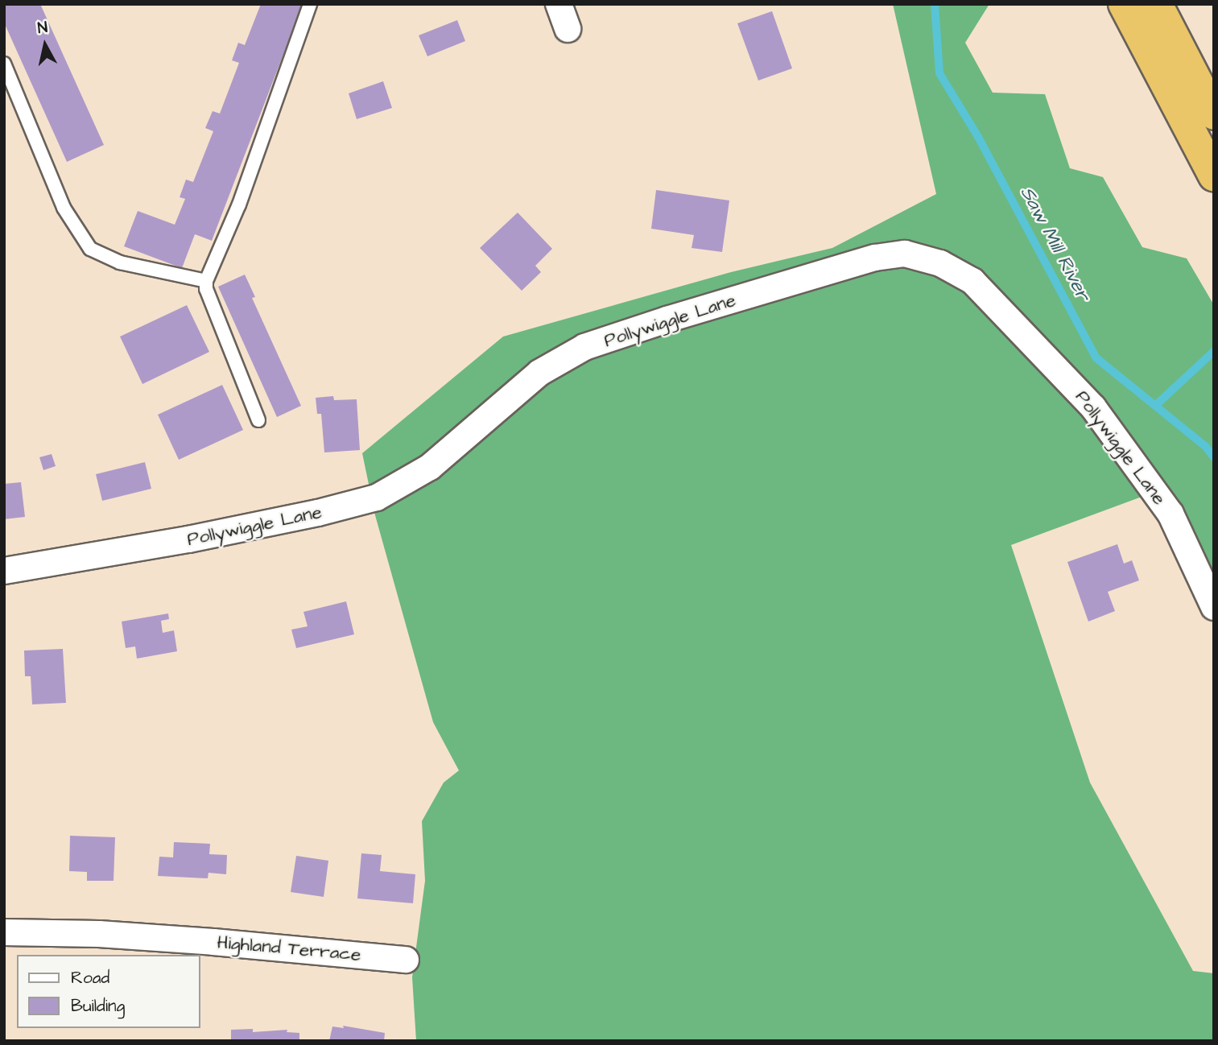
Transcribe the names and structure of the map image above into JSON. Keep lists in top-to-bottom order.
{
  "streets": {
    "street": ["Pollywiggle Lane", "Highland Terrace"]
  },
  "water": ["Saw Mill River"],
  "legend": ["Road", "Building"],
  "north": "top"
}
